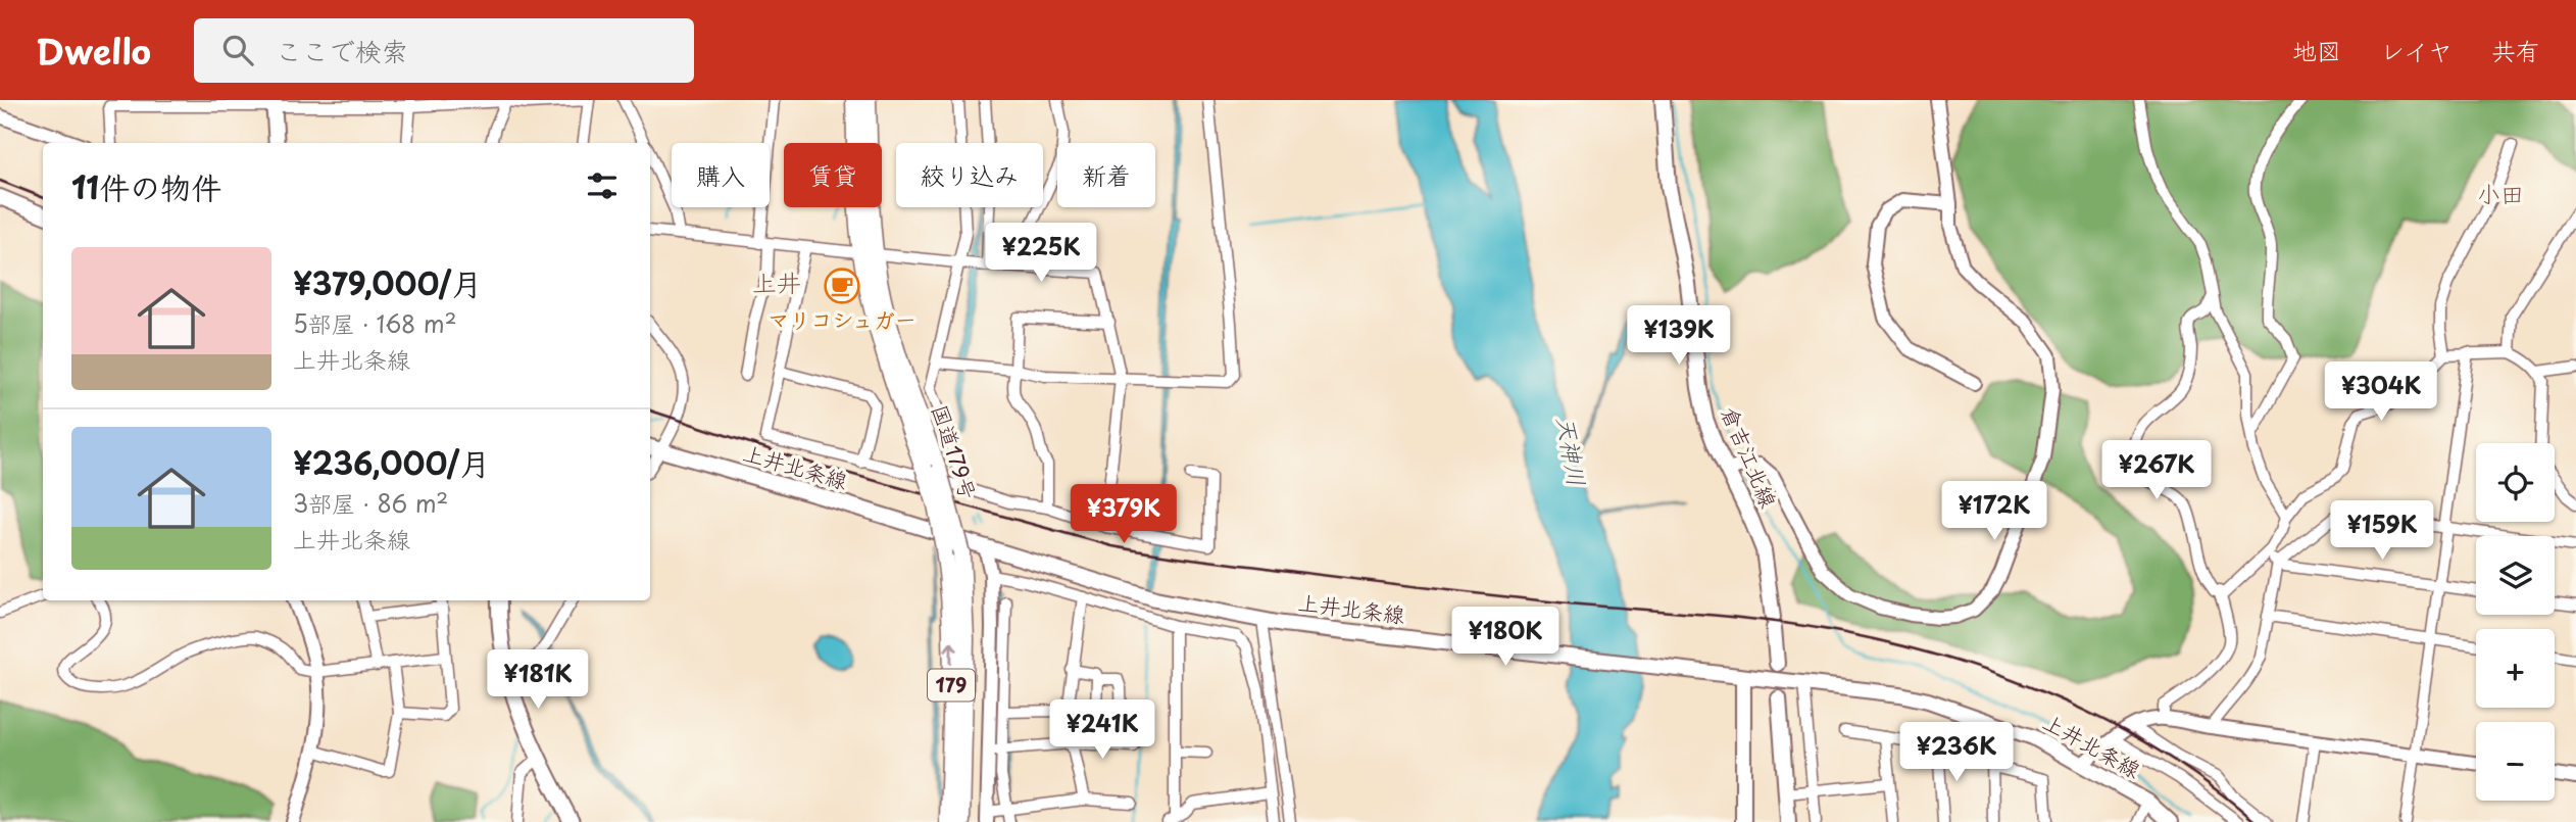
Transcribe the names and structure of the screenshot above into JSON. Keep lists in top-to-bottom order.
{
  "streets": {
    "highway": ["国道179号", "179"],
    "main road": ["倉吉江北線", "上井北条線"]
  },
  "districts": ["小田", "上井"],
  "water": ["天神川"],
  "places": {
    "cafe": ["マリコシュガー"]
  },
  "page": {
    "header": "Dwello",
    "search": "ここで検索",
    "nav": ["地図", "レイヤ", "共有"],
    "chip": [
      "購入",
      "賃貸",
      "絞り込み",
      "新着"
    ],
    "heading": "11件の物件",
    "price": [
      "¥225K",
      "¥139K",
      "¥304K",
      "¥267K",
      "¥172K",
      "¥379K",
      "¥159K",
      "¥180K",
      "¥181K",
      "¥241K",
      "¥236K"
    ],
    "list": [
      {
        "name": "¥379,000/月",
        "note": "5部屋 · 168 m² · 上井北条線"
      },
      {
        "name": "¥236,000/月",
        "note": "3部屋 · 86 m² · 上井北条線"
      }
    ],
    "map_buttons": ["+", "−"]
  }
}
